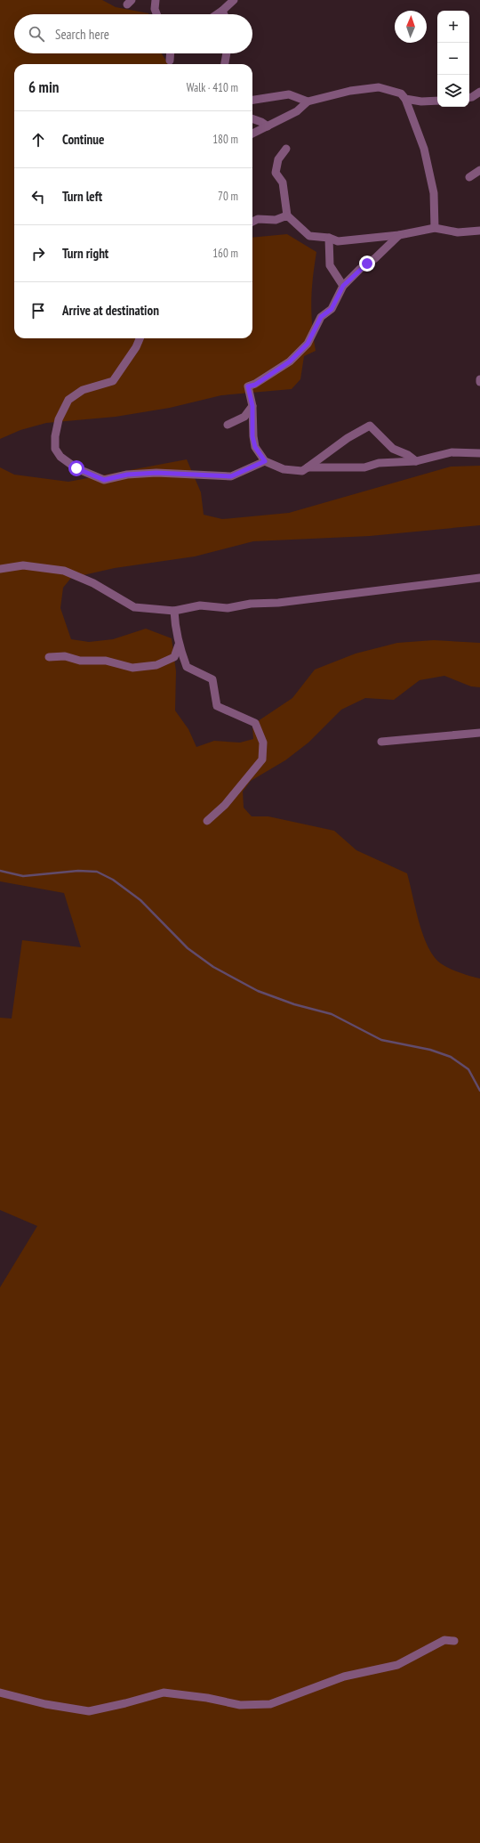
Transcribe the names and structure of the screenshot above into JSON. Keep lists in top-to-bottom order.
{
  "north": "top",
  "page": {
    "map_buttons": ["+", "−"],
    "search": "Search here",
    "heading": ["6 min", "Walk · 410 m"],
    "list": [
      ["Continue", "180 m"],
      ["Turn left", "70 m"],
      ["Turn right", "160 m"],
      "Arrive at destination"
    ]
  }
}
